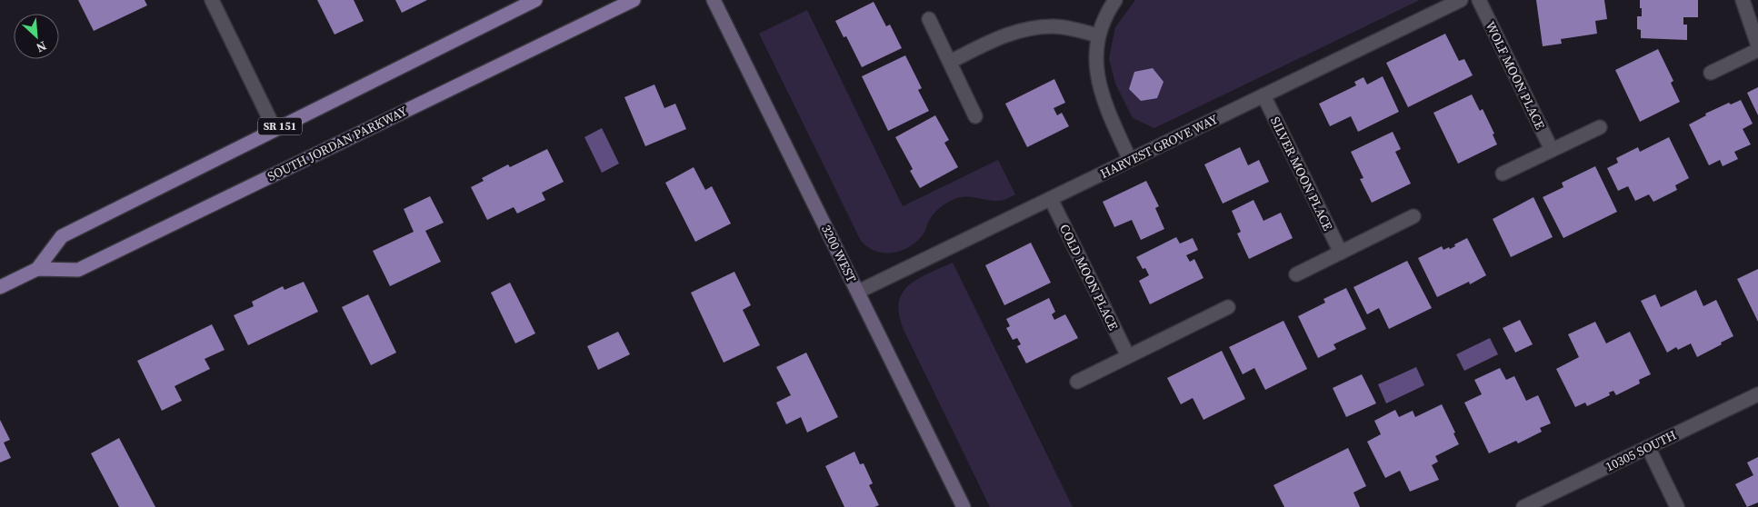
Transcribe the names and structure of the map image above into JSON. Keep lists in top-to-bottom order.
{
  "streets": {
    "main road": ["SR 151", "SOUTH JORDAN PARKWAY"],
    "street": [
      "WOLF MOON PLACE",
      "HARVEST GROVE WAY",
      "SILVER MOON PLACE",
      "3200 WEST",
      "COLD MOON PLACE",
      "10305 SOUTH"
    ]
  },
  "crossings": [
    ["HARVEST GROVE WAY", "SILVER MOON PLACE"],
    ["HARVEST GROVE WAY", "3200 WEST"],
    ["HARVEST GROVE WAY", "COLD MOON PLACE"]
  ],
  "north": "bottom right"
}
